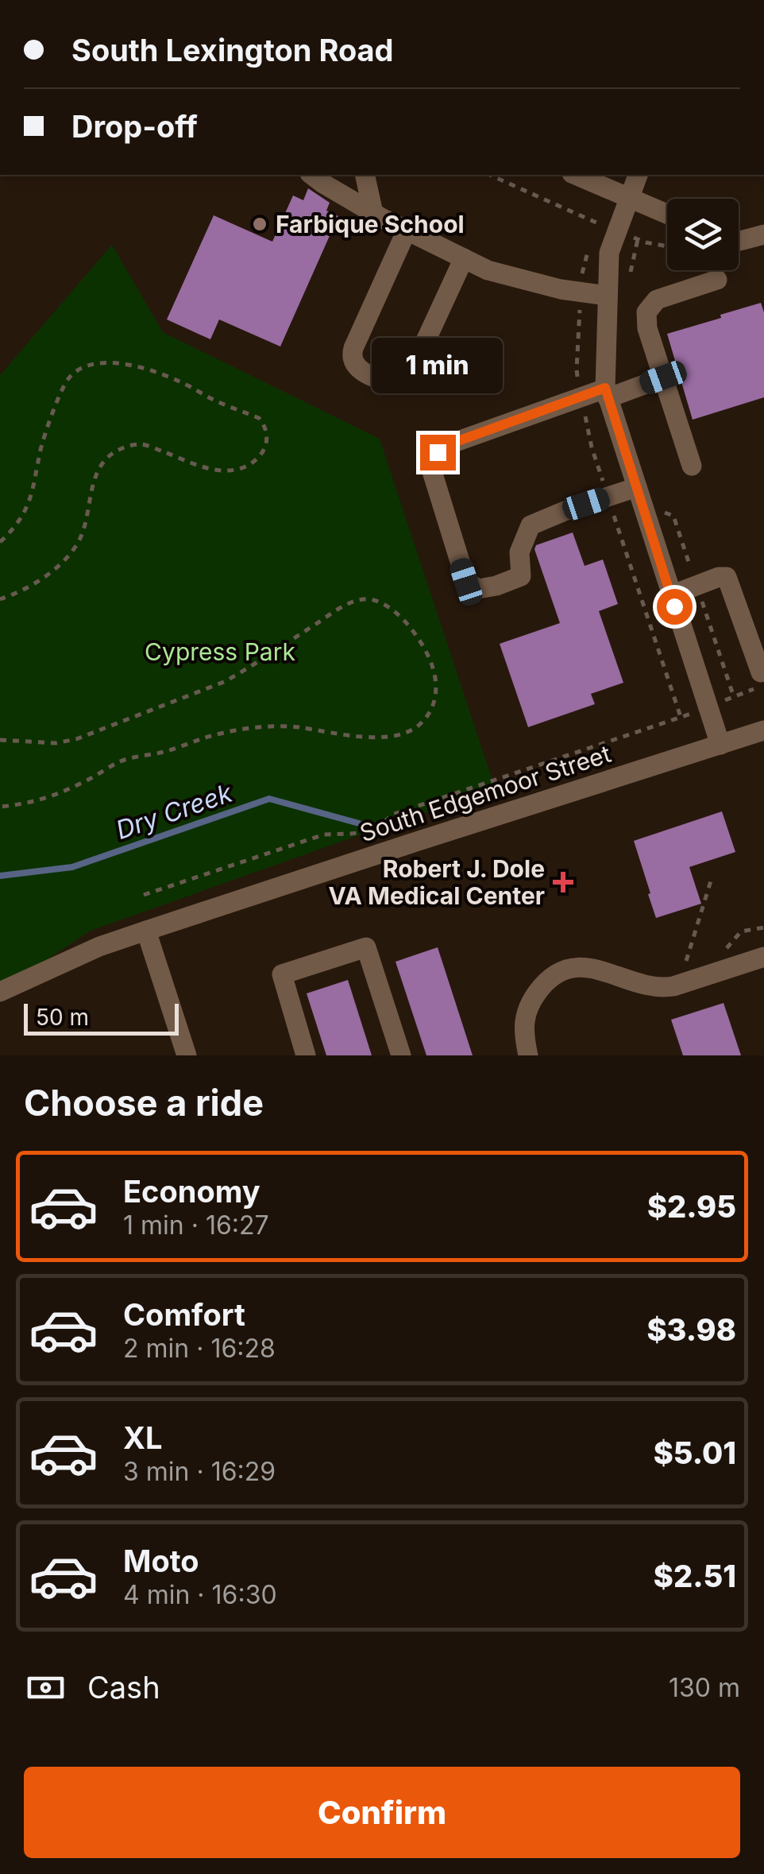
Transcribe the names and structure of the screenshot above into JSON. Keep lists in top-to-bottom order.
{
  "streets": {
    "street": ["South Edgemoor Street"]
  },
  "water": ["Dry Creek"],
  "parks": ["Cypress Park"],
  "places": {
    "other": ["Farbique School"],
    "health": ["Robert J. Dole VA Medical Center"]
  },
  "scale_bar": "50 m",
  "page": {
    "banner": ["South Lexington Road", "Drop-off"],
    "bubble": "1 min",
    "scale": "50 m",
    "heading": "Choose a ride",
    "list": [
      {
        "name": "Economy",
        "note": "1 min · 16:27",
        "value": "$2.95"
      },
      {
        "name": "Comfort",
        "note": "2 min · 16:28",
        "value": "$3.98"
      },
      {
        "name": "XL",
        "note": "3 min · 16:29",
        "value": "$5.01"
      },
      {
        "name": "Moto",
        "note": "4 min · 16:30",
        "value": "$2.51"
      }
    ],
    "pay": ["Cash", "130 m"],
    "buttons": "Confirm"
  }
}
